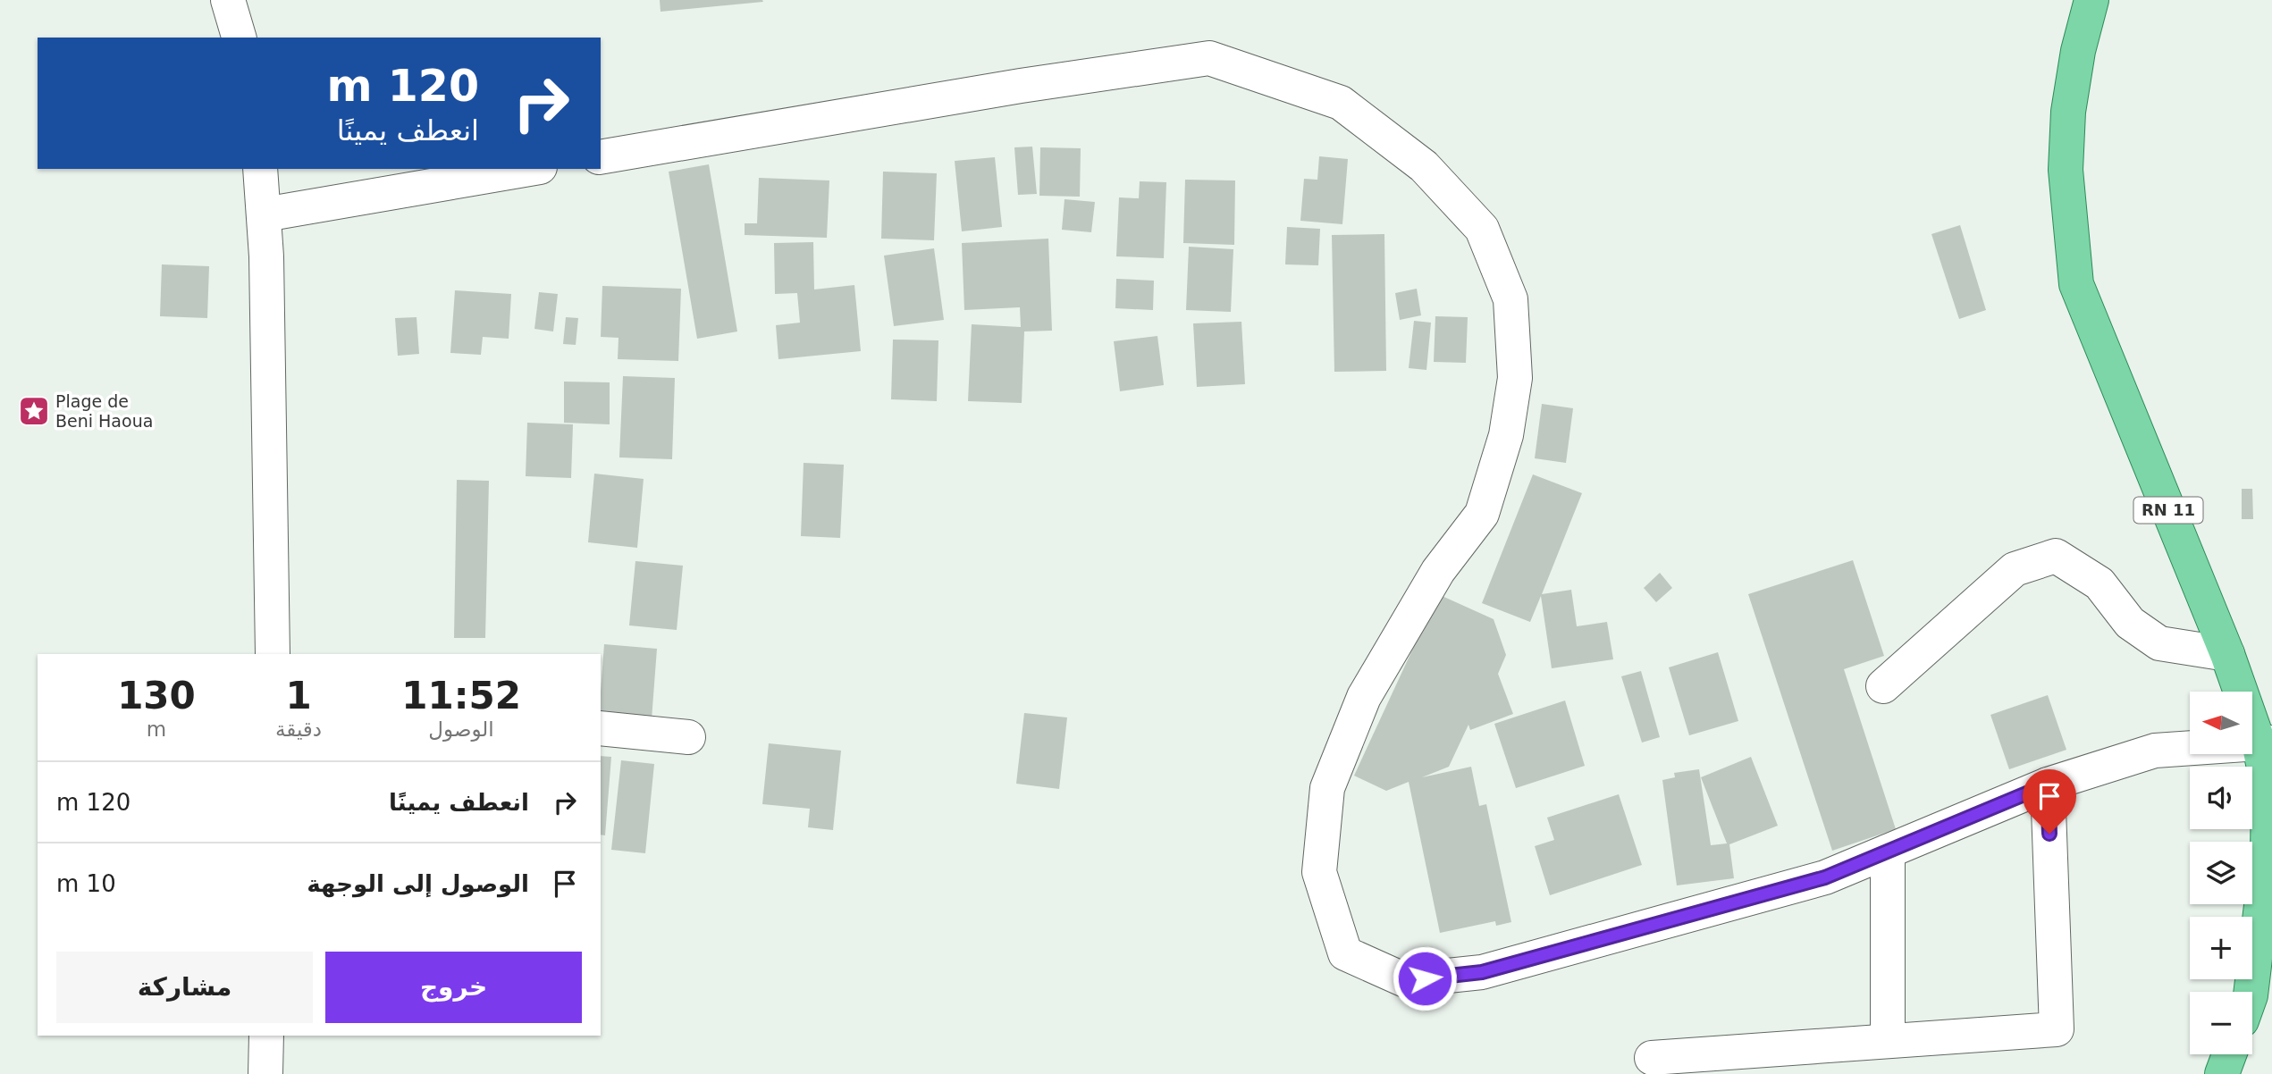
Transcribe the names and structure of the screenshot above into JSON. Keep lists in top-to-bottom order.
{
  "streets": {
    "main road": ["RN 11"]
  },
  "places": {
    "place": ["Plage de Beni Haoua"]
  },
  "north": "left",
  "page": {
    "turn": ["120 m", "انعطف يمينًا"],
    "eta": [
      "11:52",
      "الوصول",
      "1",
      "دقيقة",
      "130",
      "m"
    ],
    "map_buttons": ["+", "−"],
    "list": [
      {
        "name": "انعطف يمينًا",
        "value": "120 m"
      },
      {
        "name": "الوصول إلى الوجهة",
        "value": "10 m"
      }
    ],
    "buttons": ["خروج", "مشاركة"]
  }
}
